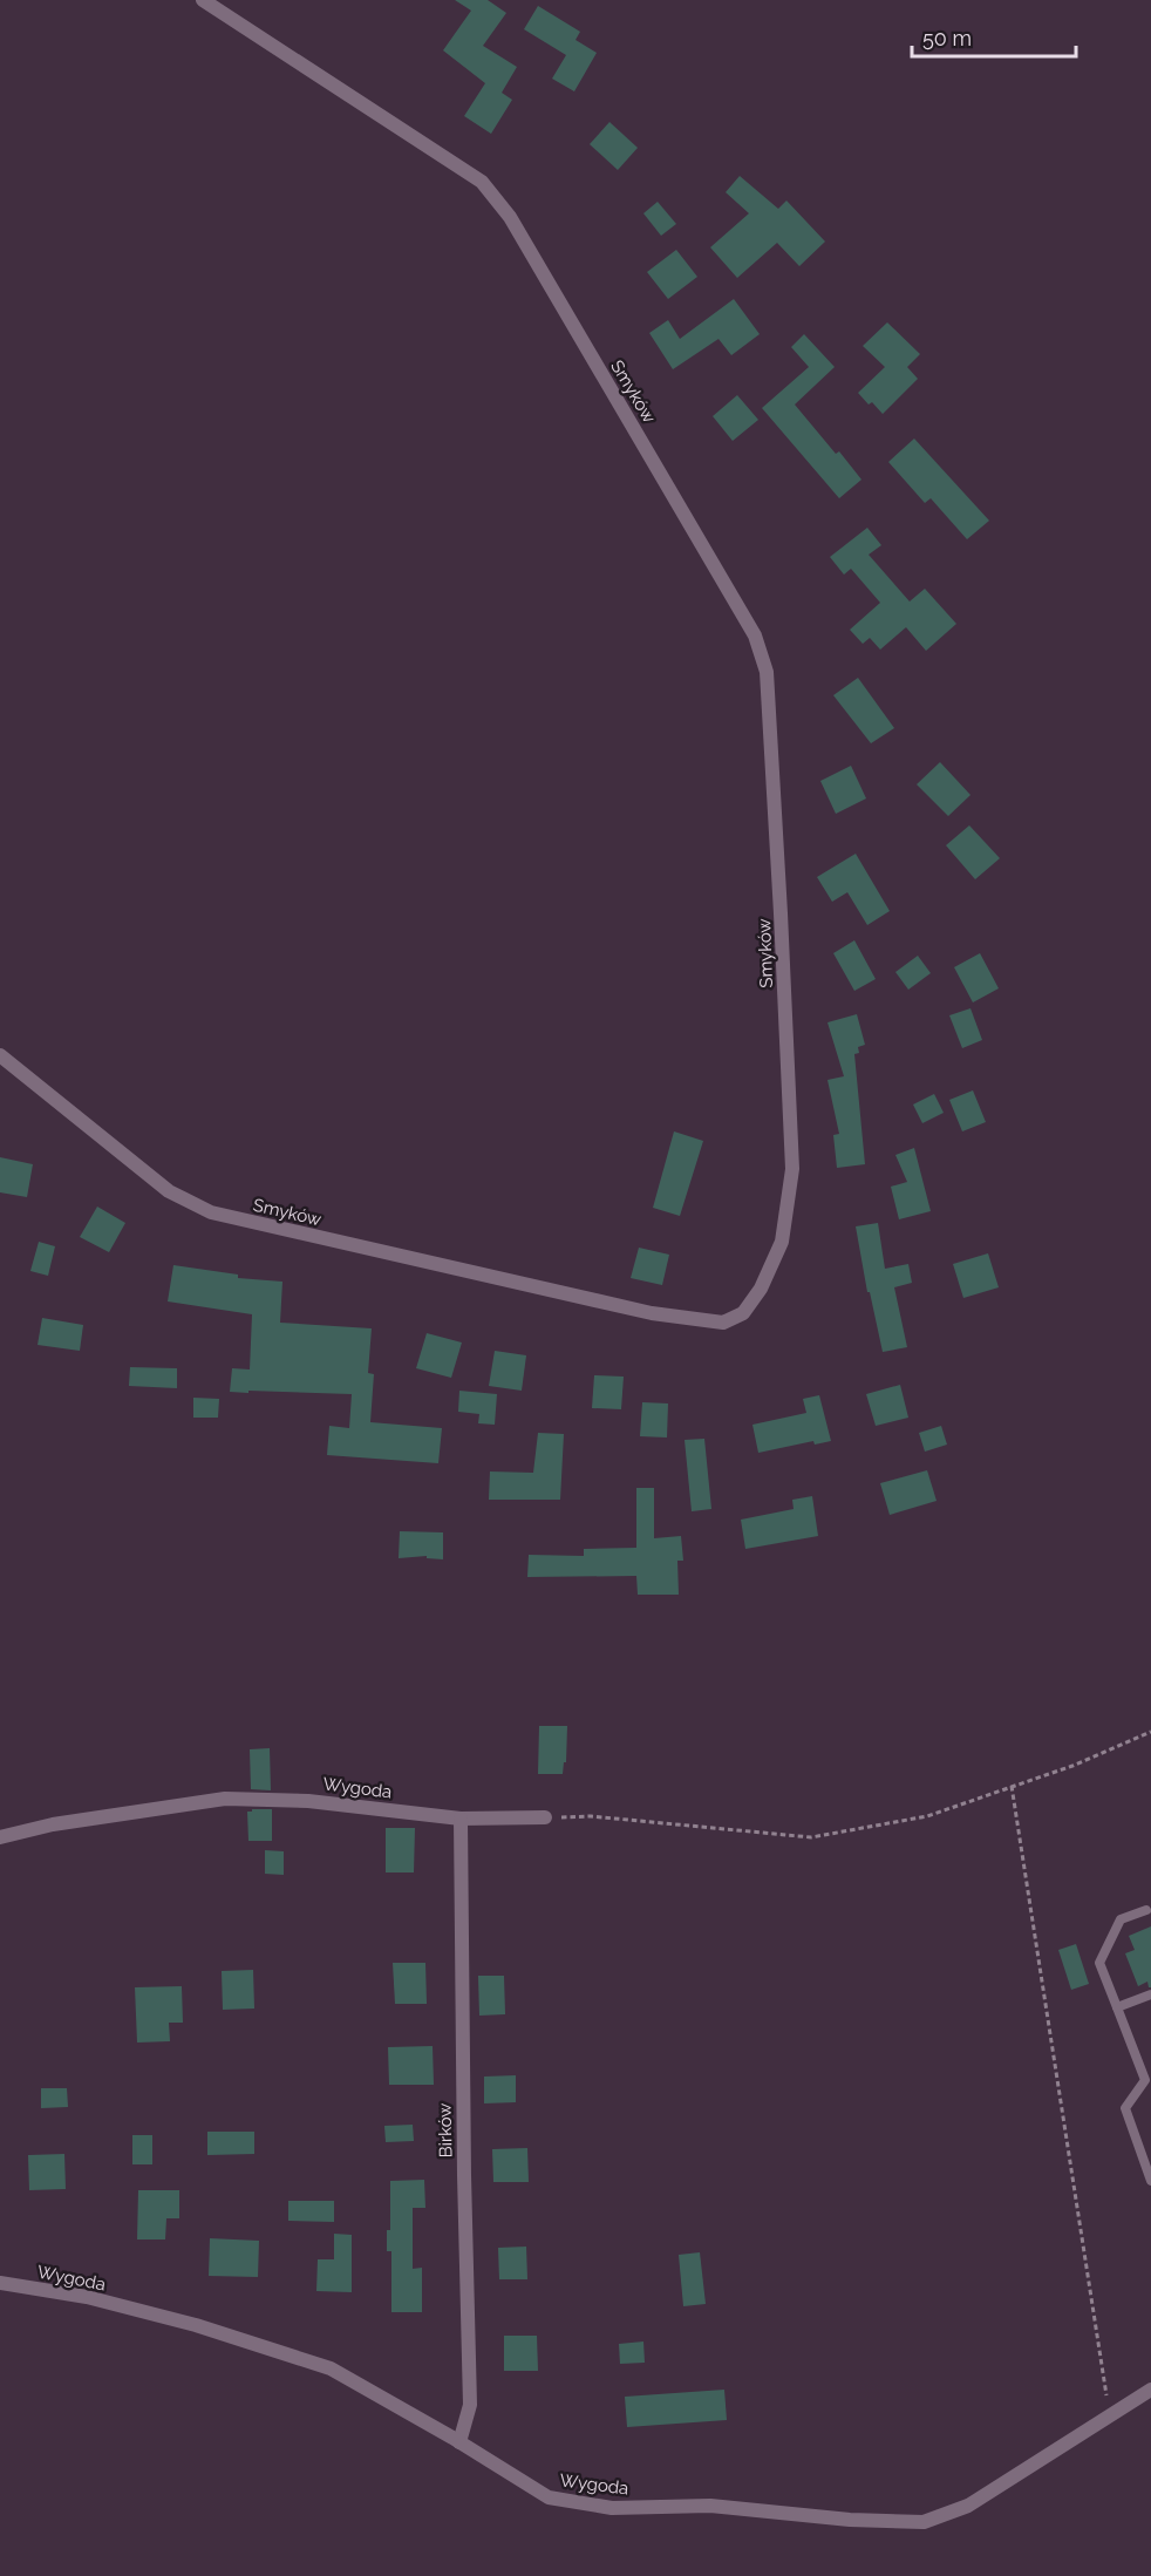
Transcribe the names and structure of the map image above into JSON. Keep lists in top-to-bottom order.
{
  "streets": {
    "street": ["Smyków", "Wygoda", "Birków"]
  },
  "crossings": [
    ["Wygoda", "Birków"]
  ],
  "scale_bar": "50 m"
}
